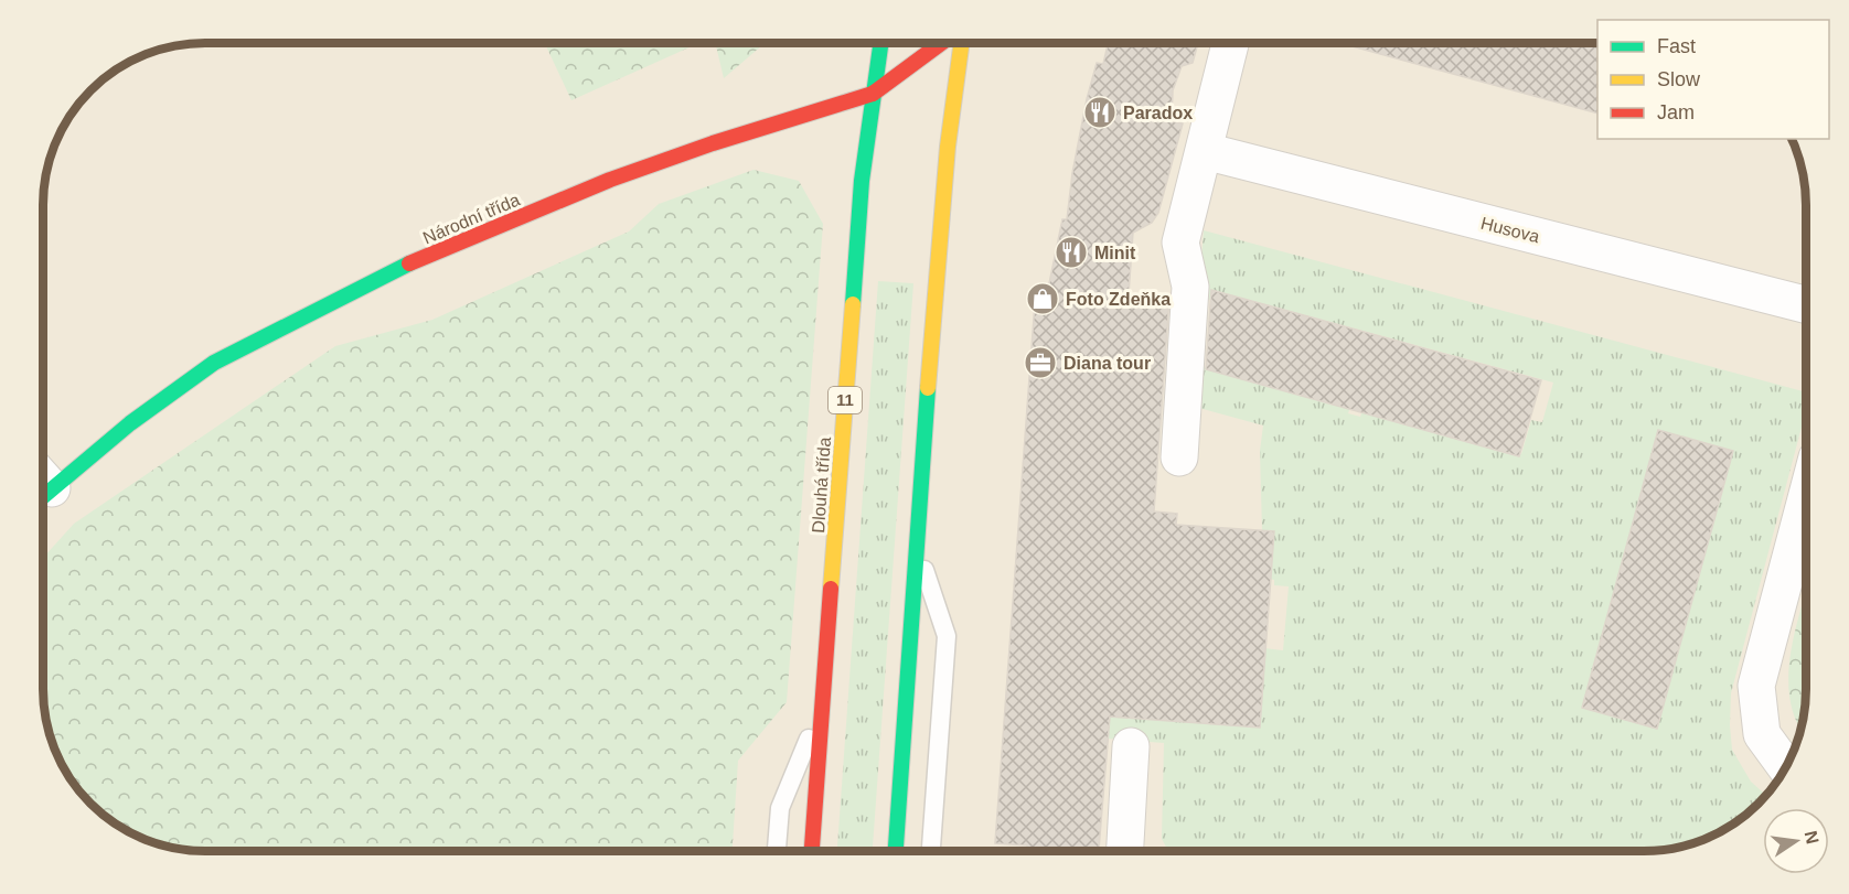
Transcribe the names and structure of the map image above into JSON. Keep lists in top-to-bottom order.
{
  "streets": {
    "main road": ["Národní třída", "11", "Dlouhá třída"],
    "street": ["Husova"]
  },
  "crossings": [
    ["Národní třída", "Dlouhá třída"]
  ],
  "places": {
    "restaurant": ["Paradox", "Minit"],
    "shop": ["Foto Zdeňka"],
    "office": ["Diana tour"]
  },
  "legend": ["Fast", "Slow", "Jam"],
  "north": "right"
}
